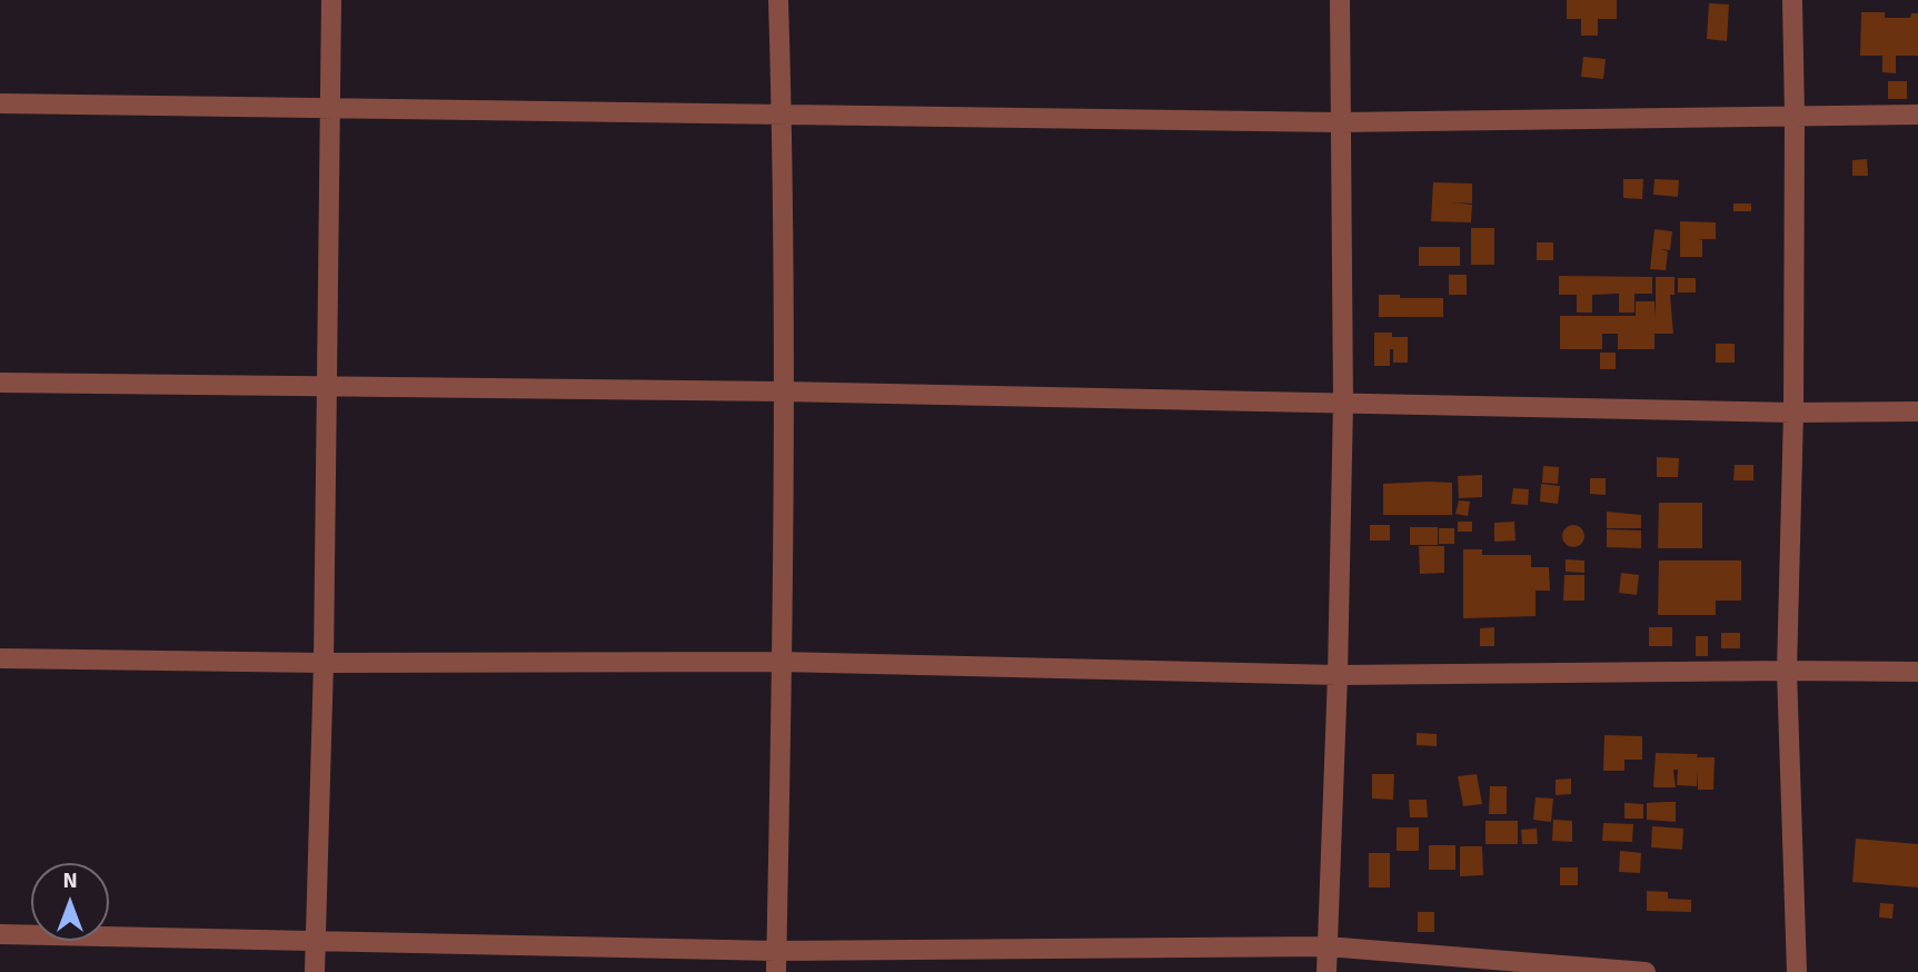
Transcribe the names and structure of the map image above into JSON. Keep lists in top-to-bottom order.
{
  "north": "top"
}
